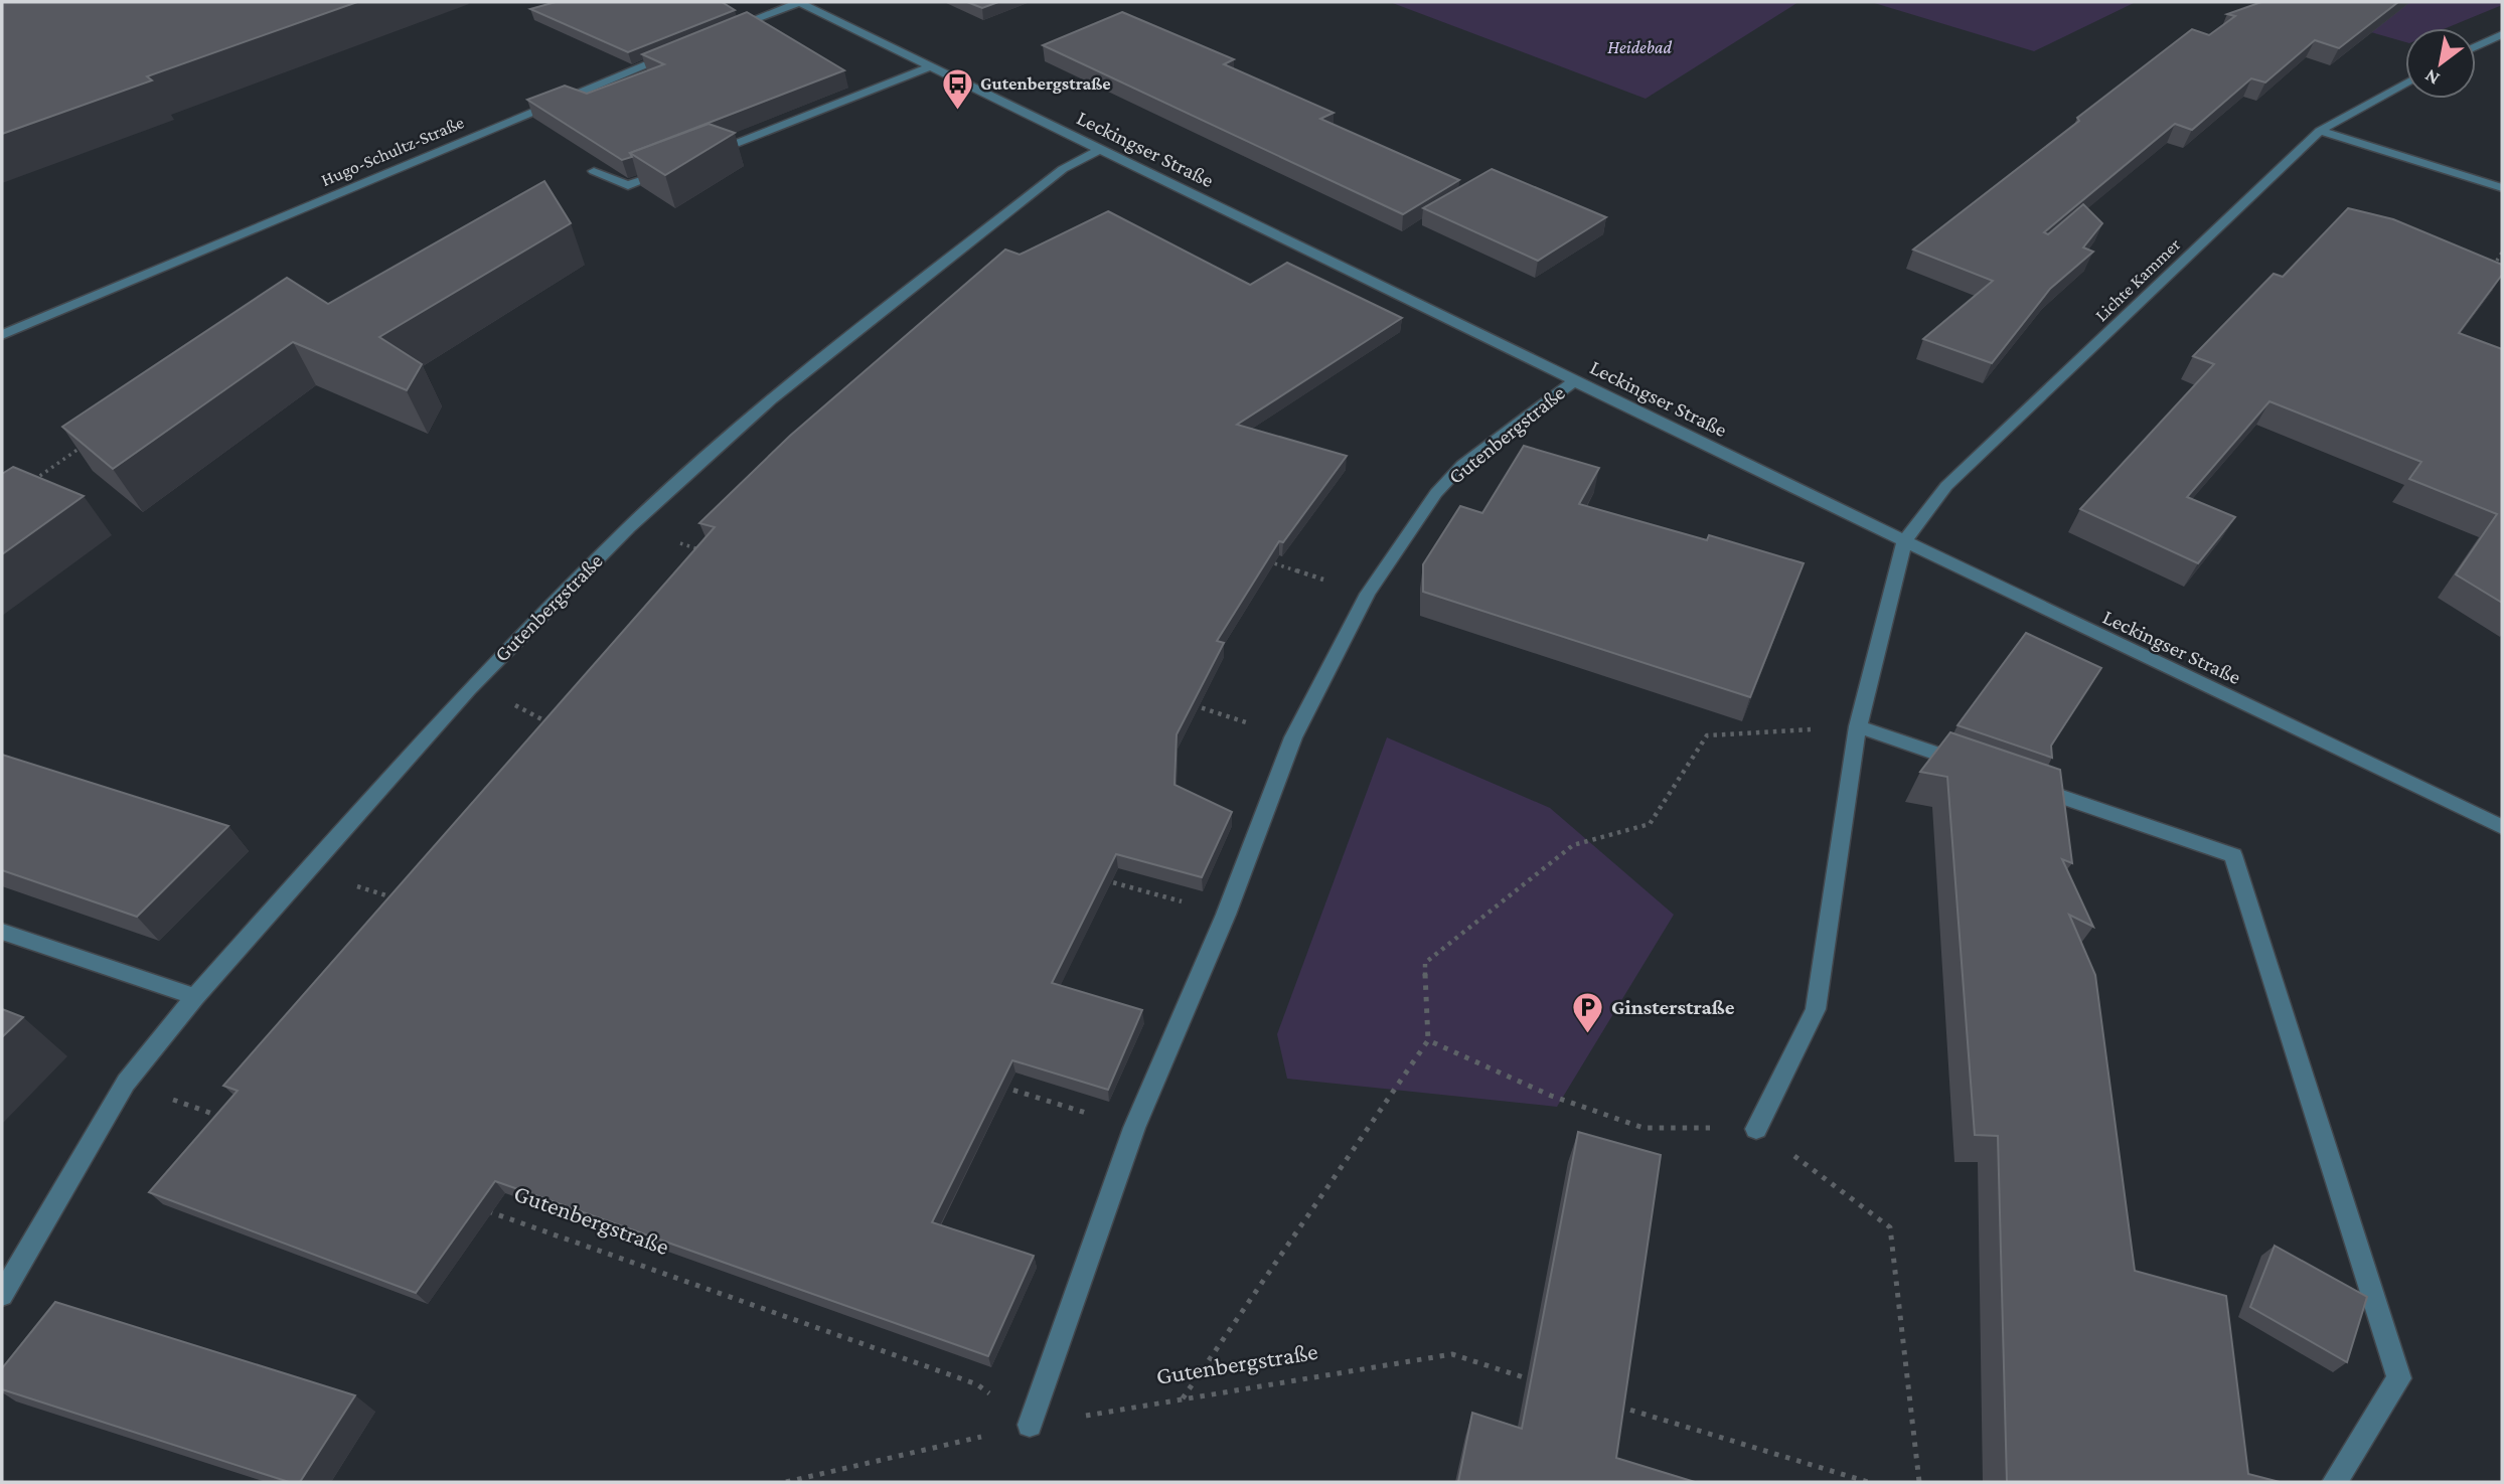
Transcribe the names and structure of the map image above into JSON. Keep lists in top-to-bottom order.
{
  "streets": {
    "street": [
      "Leckingser Straße",
      "Hugo-Schultz-Straße",
      "Lichte Kammer",
      "Gutenbergstraße"
    ]
  },
  "crossings": [
    ["Leckingser Straße", "Lichte Kammer"],
    ["Leckingser Straße", "Gutenbergstraße"]
  ],
  "parks": ["Heidebad"],
  "places": {
    "bus stop": ["Gutenbergstraße"],
    "parking": ["Ginsterstraße"]
  },
  "north": "bottom left"
}
